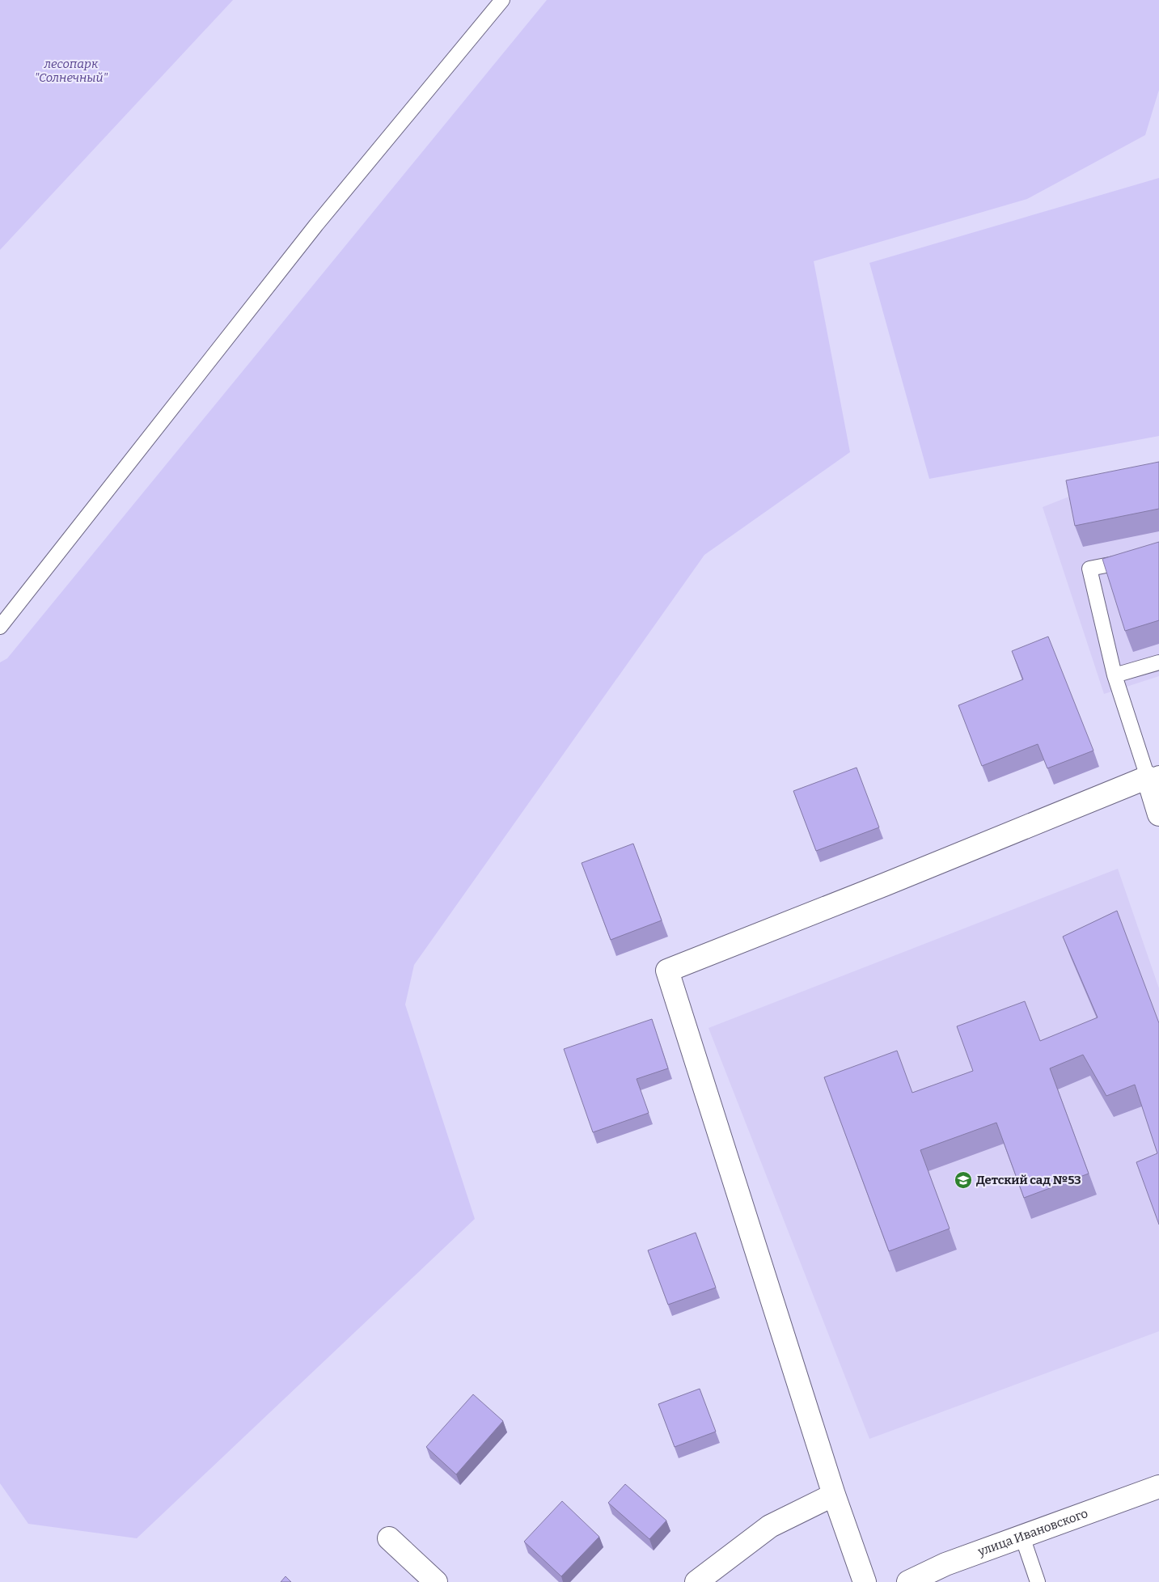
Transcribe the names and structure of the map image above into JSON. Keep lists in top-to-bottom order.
{
  "streets": {
    "street": ["улица Ивановского"]
  },
  "parks": ["лесопарк \"Солнечный\""],
  "places": {
    "school or university": ["Детский сад №53"]
  }
}
